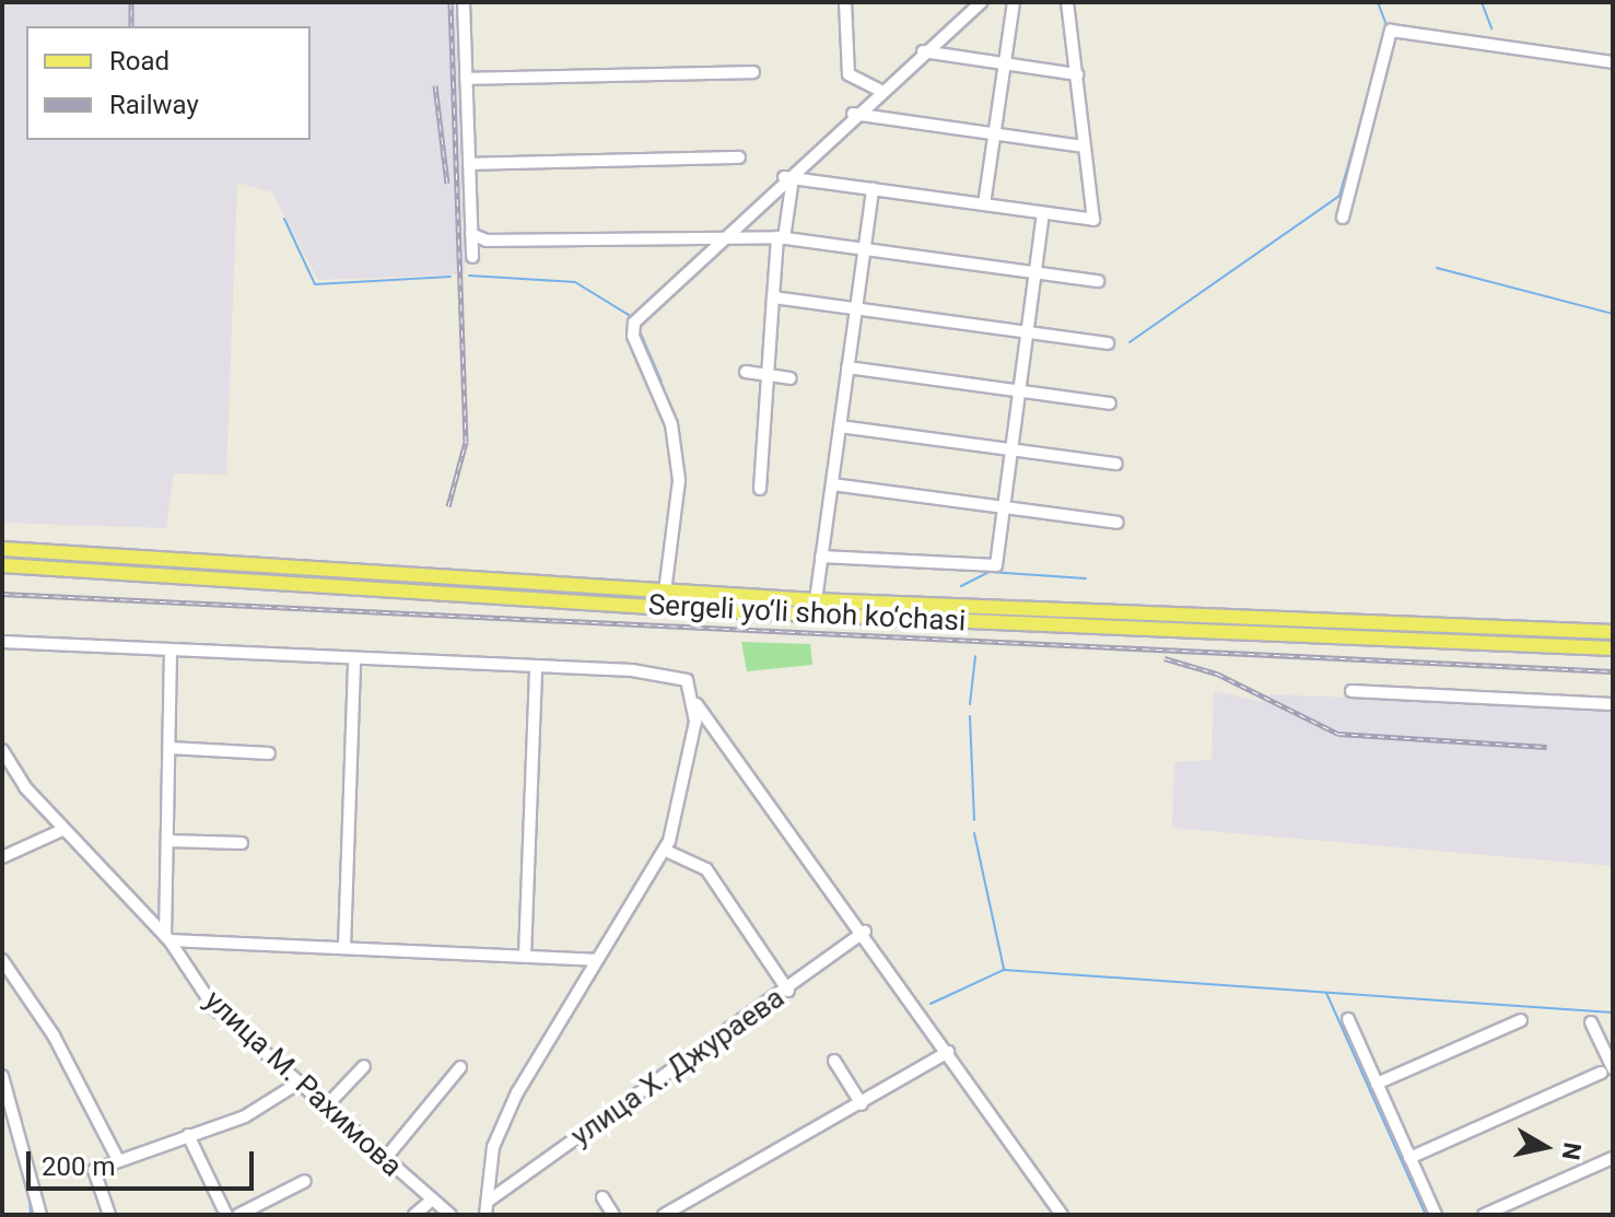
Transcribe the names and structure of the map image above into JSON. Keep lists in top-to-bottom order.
{
  "streets": {
    "main road": ["Sergeli yo‘li shoh ko‘chasi"],
    "street": ["улица Х. Джураева", "улица М. Рахимова"]
  },
  "legend": ["Road", "Railway"],
  "scale_bar": "200 m",
  "north": "right"
}
